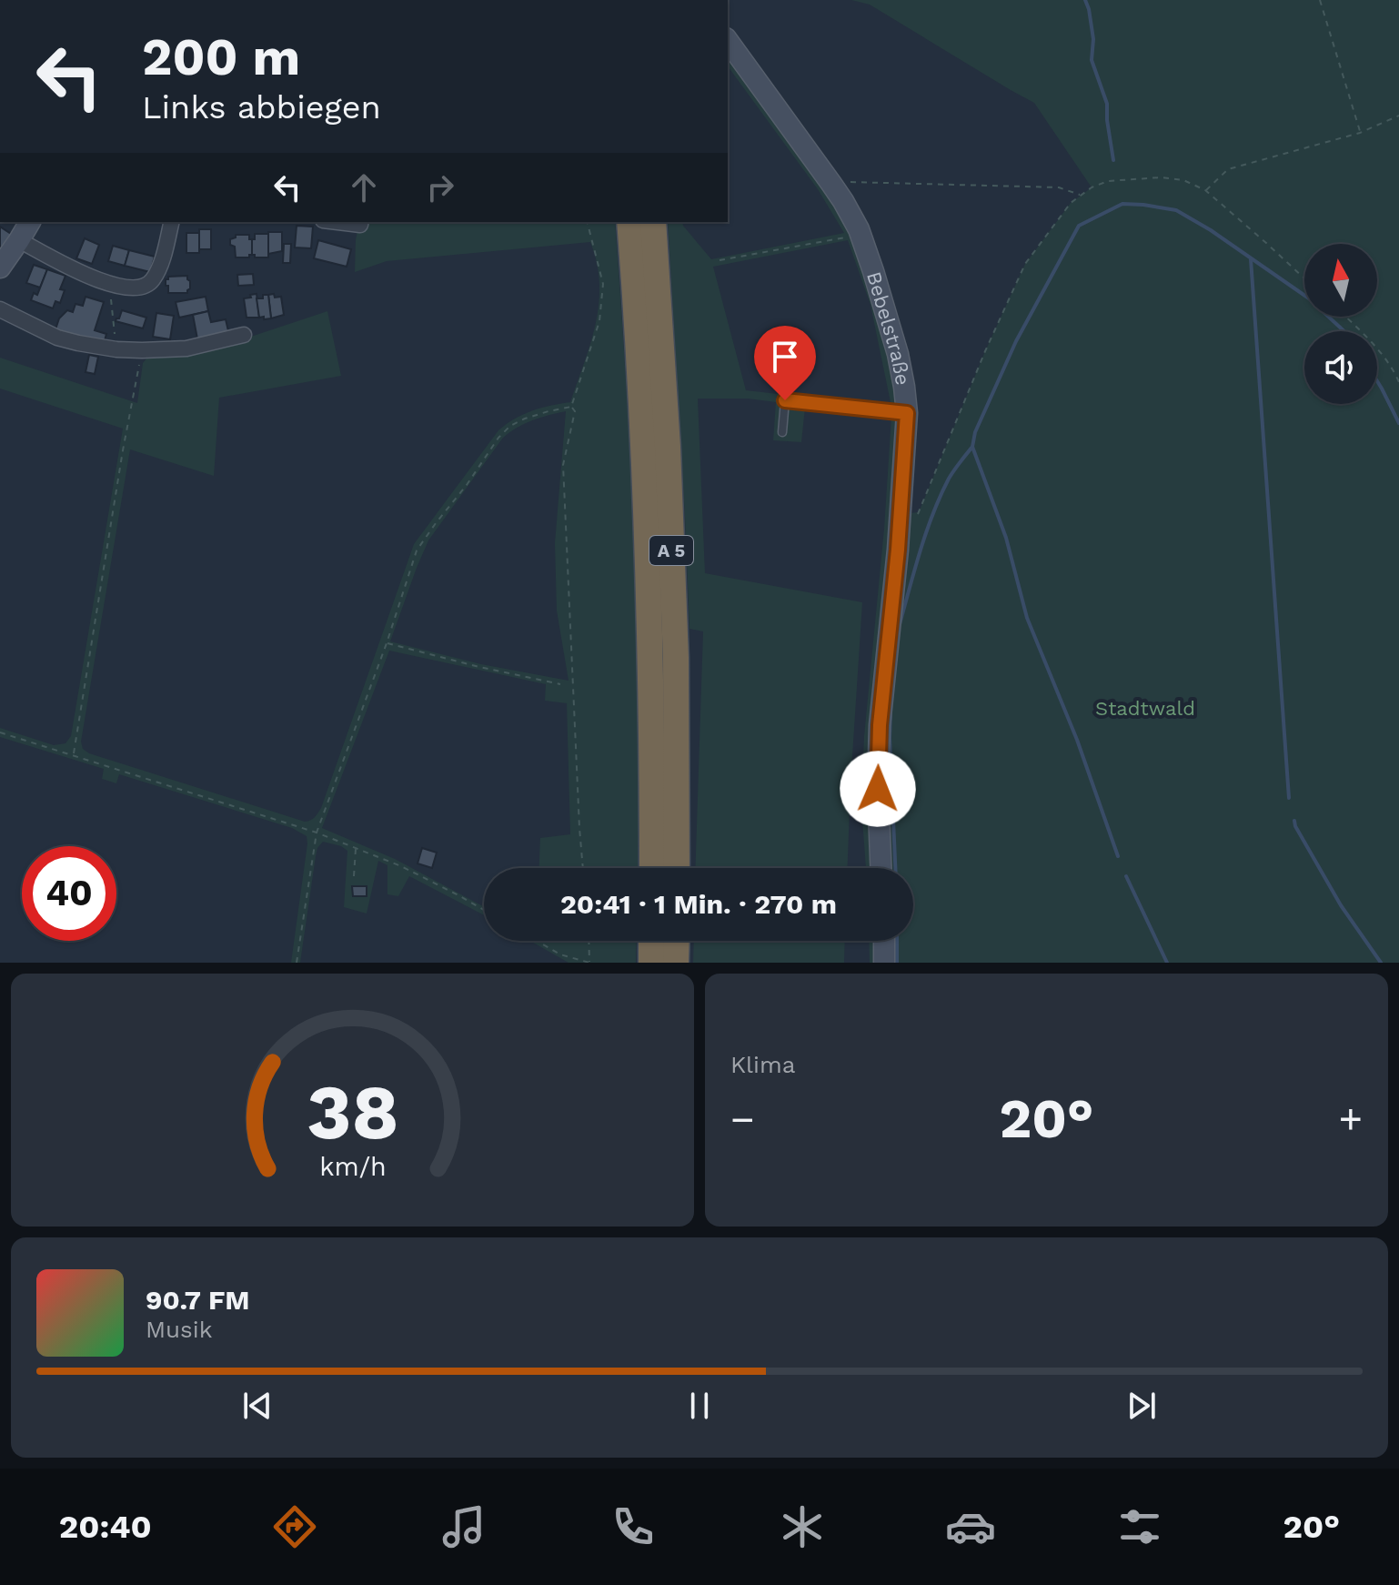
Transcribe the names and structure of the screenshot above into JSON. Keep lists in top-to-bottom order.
{
  "streets": {
    "highway": ["A 5"],
    "street": ["Bebelstraße"]
  },
  "parks": ["Stadtwald"],
  "north": "top",
  "page": {
    "turn": ["200 m", "Links abbiegen"],
    "limit": "40",
    "trip": "20:41 · 1 Min. · 270 m",
    "tile": "Klima",
    "heat": ["−", "20°", "+"],
    "song": ["90.7 FM", "Musik"],
    "tabs": ["20:40", "20°"],
    "gauge": ["38", "km/h"]
  }
}
